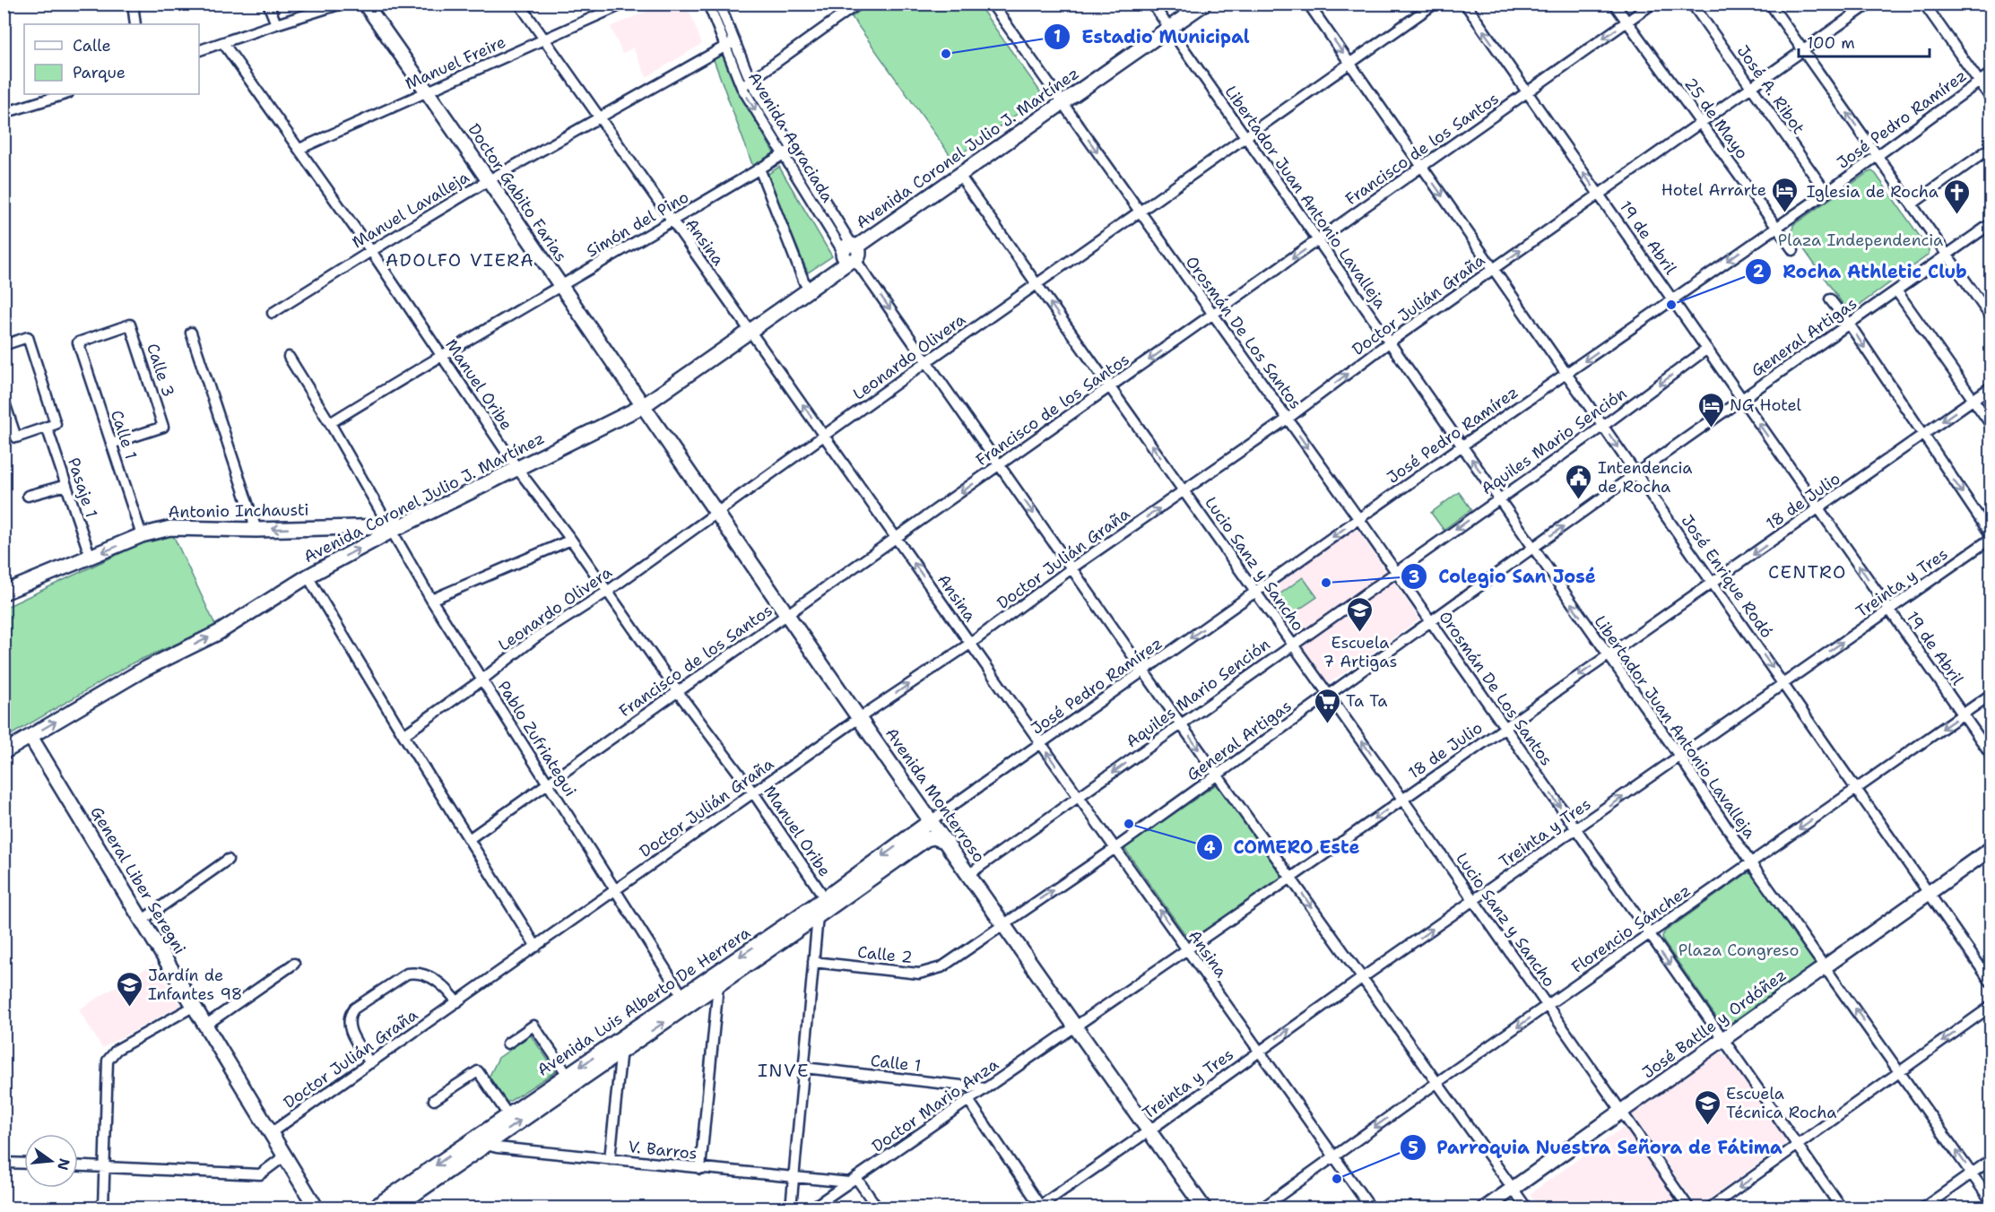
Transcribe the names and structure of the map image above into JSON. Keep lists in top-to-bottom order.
{
  "streets": {
    "street": [
      "Manuel Freire",
      "José A. Ribot",
      "25 de Mayo",
      "José Pedro Ramírez",
      "Avenida Agraciada",
      "Avenida Coronel Julio J. Martínez",
      "Francisco de los Santos",
      "Doctor Gabito Farias",
      "Libertador Juan Antonio Lavalleja",
      "Manuel Lavalleja",
      "Simón del Pino",
      "19 de Abril",
      "Ansina",
      "Doctor Julián Graña",
      "Orosmán De Los Santos",
      "General Artigas",
      "Leonardo Olivera",
      "Calle 3",
      "Manuel Oribe",
      "Calle 1",
      "Aquiles Mario Sención",
      "Pasaje 1",
      "18 de Julio",
      "Antonio Inchausti",
      "Lucio Sanz y Sancho",
      "José Enrique Rodó",
      "Treinta y Tres",
      "Pablo Zufriategui",
      "Avenida Monterroso",
      "General Liber Seregni",
      "Florencio Sánchez",
      "Calle 2",
      "Avenida Luis Alberto De Herrera",
      "José Batlle y Ordóñez",
      "Doctor Mario Anza",
      "V. Barros"
    ]
  },
  "crossings": [
    ["Manuel Freire", "Doctor Gabito Farias"],
    ["Manuel Freire", "Ansina"],
    ["Manuel Freire", "Manuel Oribe"],
    ["José A. Ribot", "José Pedro Ramírez"],
    ["José A. Ribot", "Doctor Julián Graña"],
    ["25 de Mayo", "José Pedro Ramírez"],
    ["25 de Mayo", "Francisco de los Santos"],
    ["25 de Mayo", "Doctor Julián Graña"],
    ["José Pedro Ramírez", "Libertador Juan Antonio Lavalleja"],
    ["José Pedro Ramírez", "19 de Abril"],
    ["José Pedro Ramírez", "Ansina"],
    ["José Pedro Ramírez", "Orosmán De Los Santos"],
    ["José Pedro Ramírez", "Lucio Sanz y Sancho"],
    ["José Pedro Ramírez", "José Enrique Rodó"],
    ["José Pedro Ramírez", "Avenida Monterroso"],
    ["José Pedro Ramírez", "Avenida Luis Alberto De Herrera"],
    ["Avenida Agraciada", "Avenida Coronel Julio J. Martínez"],
    ["Avenida Agraciada", "Manuel Lavalleja"],
    ["Avenida Agraciada", "Simón del Pino"],
    ["Avenida Coronel Julio J. Martínez", "Doctor Gabito Farias"],
    ["Avenida Coronel Julio J. Martínez", "Libertador Juan Antonio Lavalleja"],
    ["Avenida Coronel Julio J. Martínez", "Ansina"],
    ["Avenida Coronel Julio J. Martínez", "Orosmán De Los Santos"],
    ["Avenida Coronel Julio J. Martínez", "Manuel Oribe"],
    ["Avenida Coronel Julio J. Martínez", "Antonio Inchausti"],
    ["Avenida Coronel Julio J. Martínez", "Lucio Sanz y Sancho"],
    ["Avenida Coronel Julio J. Martínez", "Pablo Zufriategui"],
    ["Avenida Coronel Julio J. Martínez", "Avenida Monterroso"],
    ["Avenida Coronel Julio J. Martínez", "General Liber Seregni"],
    ["Francisco de los Santos", "Libertador Juan Antonio Lavalleja"],
    ["Francisco de los Santos", "19 de Abril"],
    ["Francisco de los Santos", "Ansina"],
    ["Francisco de los Santos", "Orosmán De Los Santos"],
    ["Francisco de los Santos", "Manuel Oribe"],
    ["Francisco de los Santos", "Lucio Sanz y Sancho"],
    ["Francisco de los Santos", "José Enrique Rodó"],
    ["Francisco de los Santos", "Pablo Zufriategui"],
    ["Francisco de los Santos", "Avenida Monterroso"],
    ["Doctor Gabito Farias", "Manuel Lavalleja"],
    ["Doctor Gabito Farias", "Simón del Pino"],
    ["Doctor Gabito Farias", "Avenida Monterroso"],
    ["Libertador Juan Antonio Lavalleja", "Doctor Julián Graña"],
    ["Libertador Juan Antonio Lavalleja", "General Artigas"],
    ["Libertador Juan Antonio Lavalleja", "Leonardo Olivera"],
    ["Libertador Juan Antonio Lavalleja", "Aquiles Mario Sención"],
    ["Libertador Juan Antonio Lavalleja", "18 de Julio"],
    ["Libertador Juan Antonio Lavalleja", "Treinta y Tres"],
    ["Libertador Juan Antonio Lavalleja", "Florencio Sánchez"],
    ["Libertador Juan Antonio Lavalleja", "José Batlle y Ordóñez"],
    ["Manuel Lavalleja", "Ansina"],
    ["Manuel Lavalleja", "Manuel Oribe"],
    ["Simón del Pino", "Ansina"],
    ["Simón del Pino", "Manuel Oribe"],
    ["Simón del Pino", "Pablo Zufriategui"],
    ["19 de Abril", "Doctor Julián Graña"],
    ["19 de Abril", "General Artigas"],
    ["19 de Abril", "Aquiles Mario Sención"],
    ["19 de Abril", "18 de Julio"],
    ["19 de Abril", "Treinta y Tres"],
    ["19 de Abril", "Florencio Sánchez"],
    ["Ansina", "Doctor Julián Graña"],
    ["Ansina", "General Artigas"],
    ["Ansina", "Leonardo Olivera"],
    ["Ansina", "Aquiles Mario Sención"],
    ["Ansina", "18 de Julio"],
    ["Ansina", "Treinta y Tres"],
    ["Ansina", "Florencio Sánchez"],
    ["Doctor Julián Graña", "Orosmán De Los Santos"],
    ["Doctor Julián Graña", "Manuel Oribe"],
    ["Doctor Julián Graña", "Lucio Sanz y Sancho"],
    ["Doctor Julián Graña", "José Enrique Rodó"],
    ["Doctor Julián Graña", "Pablo Zufriategui"],
    ["Doctor Julián Graña", "Avenida Monterroso"],
    ["Doctor Julián Graña", "General Liber Seregni"],
    ["Orosmán De Los Santos", "General Artigas"],
    ["Orosmán De Los Santos", "Leonardo Olivera"],
    ["Orosmán De Los Santos", "Aquiles Mario Sención"],
    ["Orosmán De Los Santos", "18 de Julio"],
    ["Orosmán De Los Santos", "Treinta y Tres"],
    ["Orosmán De Los Santos", "Florencio Sánchez"],
    ["Orosmán De Los Santos", "José Batlle y Ordóñez"],
    ["General Artigas", "Lucio Sanz y Sancho"],
    ["General Artigas", "José Enrique Rodó"],
    ["General Artigas", "Avenida Monterroso"],
    ["General Artigas", "Calle 2"],
    ["Leonardo Olivera", "Manuel Oribe"],
    ["Leonardo Olivera", "Lucio Sanz y Sancho"],
    ["Leonardo Olivera", "José Enrique Rodó"],
    ["Leonardo Olivera", "Pablo Zufriategui"],
    ["Leonardo Olivera", "Avenida Monterroso"],
    ["Calle 3", "Calle 1"],
    ["Manuel Oribe", "Avenida Luis Alberto De Herrera"],
    ["Calle 1", "Antonio Inchausti"],
    ["Calle 1", "Doctor Mario Anza"],
    ["Aquiles Mario Sención", "Lucio Sanz y Sancho"],
    ["Aquiles Mario Sención", "José Enrique Rodó"],
    ["Aquiles Mario Sención", "Avenida Monterroso"],
    ["Pasaje 1", "Antonio Inchausti"],
    ["18 de Julio", "Lucio Sanz y Sancho"],
    ["18 de Julio", "José Enrique Rodó"],
    ["18 de Julio", "Avenida Monterroso"],
    ["18 de Julio", "Doctor Mario Anza"],
    ["Antonio Inchausti", "Pablo Zufriategui"],
    ["Lucio Sanz y Sancho", "Treinta y Tres"],
    ["Lucio Sanz y Sancho", "Florencio Sánchez"],
    ["Lucio Sanz y Sancho", "José Batlle y Ordóñez"],
    ["José Enrique Rodó", "Treinta y Tres"],
    ["José Enrique Rodó", "Florencio Sánchez"],
    ["José Enrique Rodó", "José Batlle y Ordóñez"],
    ["Treinta y Tres", "Avenida Monterroso"],
    ["Pablo Zufriategui", "Avenida Luis Alberto De Herrera"],
    ["Avenida Monterroso", "Calle 2"],
    ["Avenida Monterroso", "Avenida Luis Alberto De Herrera"],
    ["Avenida Monterroso", "Doctor Mario Anza"],
    ["Avenida Luis Alberto De Herrera", "V. Barros"],
    ["Doctor Mario Anza", "V. Barros"]
  ],
  "one_way": [
    "José Pedro Ramírez",
    "19 de Abril",
    "Aquiles Mario Sención",
    "18 de Julio",
    "Antonio Inchausti",
    "Treinta y Tres",
    "Florencio Sánchez"
  ],
  "districts": ["ADOLFO VIERA", "CENTRO", "INVE"],
  "parks": ["Plaza Independencia", "Plaza Congreso"],
  "places": {
    "other": [
      "Estadio Municipal",
      "Rocha Athletic Club",
      "Colegio San José",
      "COMERO Este",
      "Parroquia Nuestra Señora de Fátima"
    ],
    "hotel": ["Hotel Arrarte", "NG Hotel"],
    "church": ["Iglesia de Rocha"],
    "public building": ["Intendencia de Rocha"],
    "school or university": ["Escuela 7 Artigas", "Jardín de Infantes 98", "Escuela Técnica Rocha"],
    "supermarket": ["Ta Ta"]
  },
  "legend": ["Calle", "Parque"],
  "scale_bar": "100 m",
  "north": "right"
}
